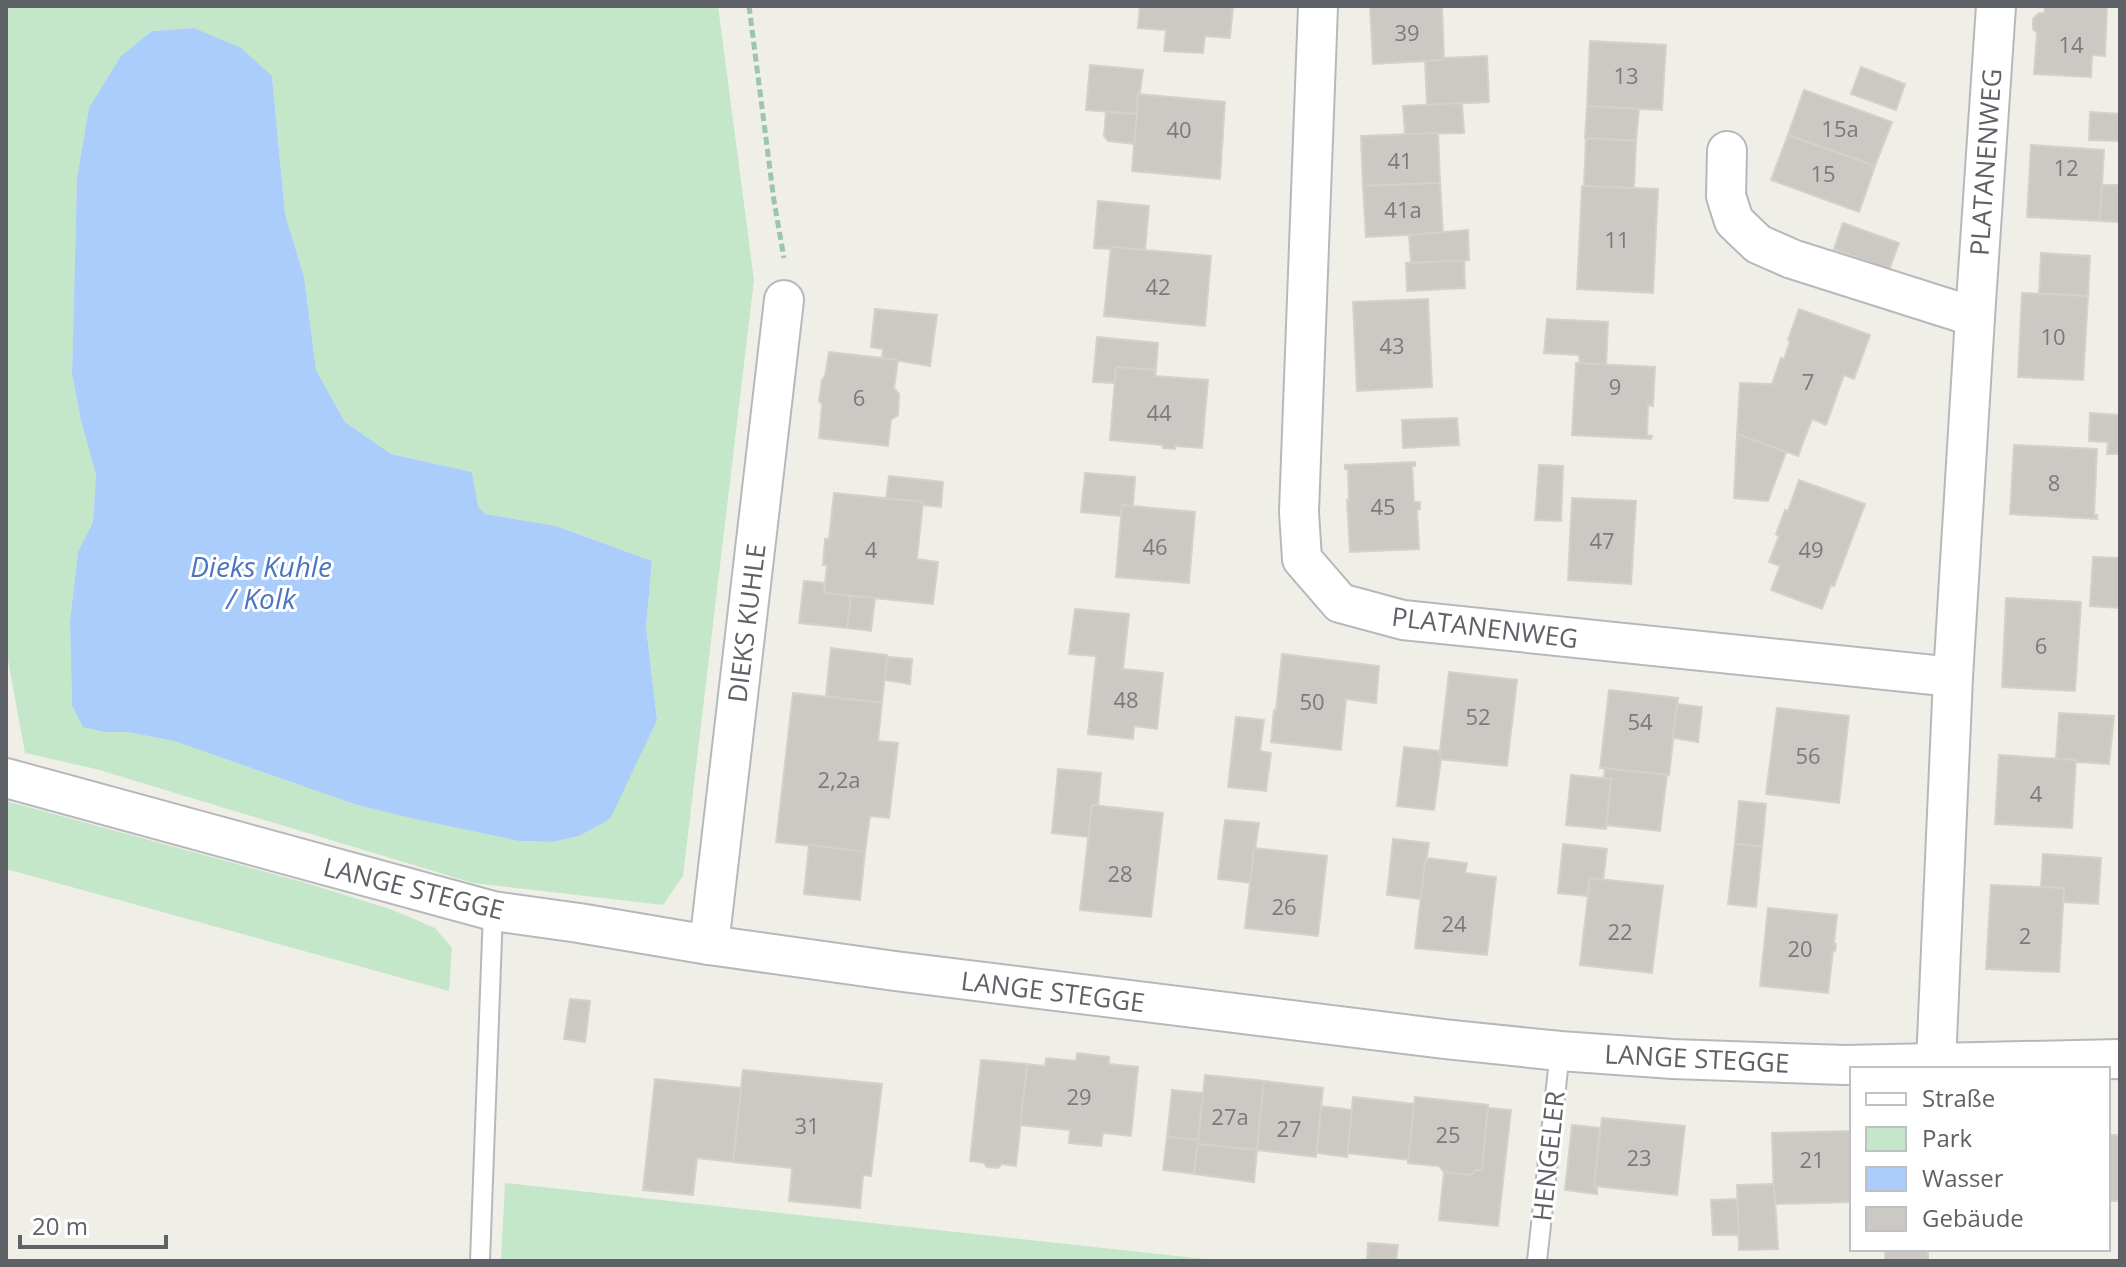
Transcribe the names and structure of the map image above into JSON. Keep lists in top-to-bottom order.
{
  "streets": {
    "street": ["PLATANENWEG", "DIEKS KUHLE", "LANGE STEGGE"],
    "lane": ["HENGELER"]
  },
  "crossings": [
    ["PLATANENWEG", "LANGE STEGGE"],
    ["DIEKS KUHLE", "LANGE STEGGE"],
    ["LANGE STEGGE", "HENGELER"]
  ],
  "water": ["Dieks Kuhle / Kolk"],
  "house_numbers": [
    "39",
    "14",
    "13",
    "15a",
    "40",
    "41",
    "12",
    "15",
    "41a",
    "11",
    "42",
    "10",
    "43",
    "7",
    "9",
    "6",
    "44",
    "8",
    "45",
    "47",
    "46",
    "4",
    "49",
    "6",
    "48",
    "50",
    "52",
    "54",
    "56",
    "2,2a",
    "4",
    "28",
    "26",
    "24",
    "22",
    "2",
    "20",
    "29",
    "27a",
    "31",
    "27",
    "25",
    "23",
    "21"
  ],
  "legend": [
    "Straße",
    "Park",
    "Wasser",
    "Gebäude"
  ],
  "scale_bar": "20 m"
}
